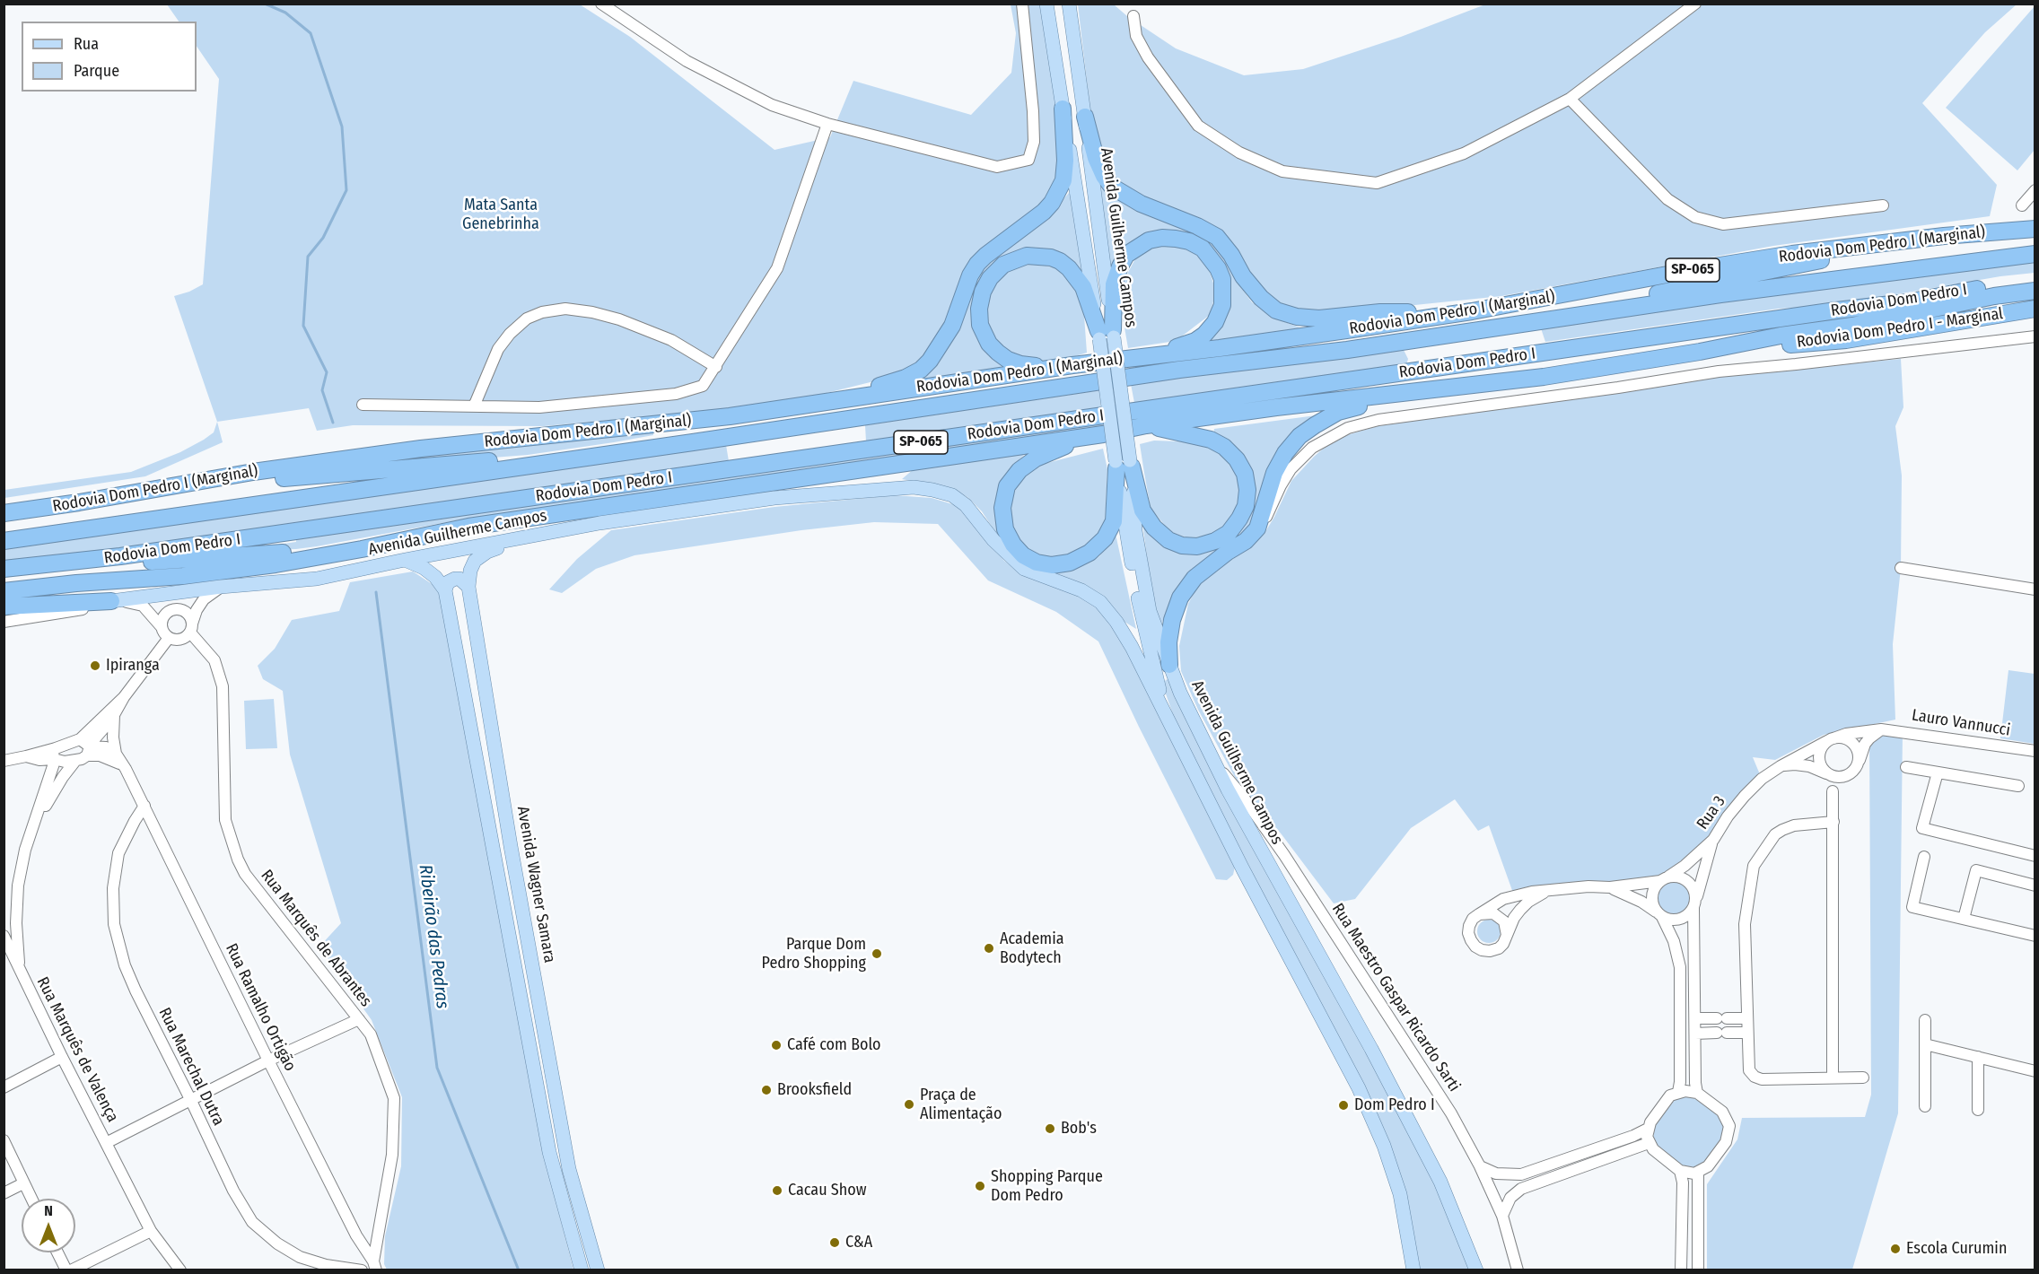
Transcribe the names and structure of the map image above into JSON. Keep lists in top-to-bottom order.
{
  "streets": {
    "highway": [
      "Rodovia Dom Pedro I (Marginal)",
      "SP-065",
      "Rodovia Dom Pedro I",
      "Rodovia Dom Pedro I - Marginal"
    ],
    "main road": ["Avenida Guilherme Campos", "Avenida Wagner Samara"],
    "street": [
      "Lauro Vannucci",
      "Rua 3",
      "Rua Marquês de Abrantes",
      "Rua Maestro Gaspar Ricardo Sarti",
      "Rua Ramalho Ortigão",
      "Rua Marquês de Valença",
      "Rua Marechal Dutra"
    ]
  },
  "crossings": [
    ["Avenida Guilherme Campos", "Avenida Wagner Samara"],
    ["Avenida Guilherme Campos", "Rua Maestro Gaspar Ricardo Sarti"],
    ["SP-065", "Rodovia Dom Pedro I - Marginal"],
    ["Lauro Vannucci", "Rua 3"],
    ["Rua Marquês de Abrantes", "Rua Ramalho Ortigão"],
    ["Rua Marquês de Abrantes", "Rua Marquês de Valença"],
    ["Rua Ramalho Ortigão", "Rua Marechal Dutra"]
  ],
  "water": ["Ribeirão das Pedras"],
  "parks": ["Mata Santa Genebrinha"],
  "places": [
    "Ipiranga",
    "Academia Bodytech",
    "Parque Dom Pedro Shopping",
    "Café com Bolo",
    "Brooksfield",
    "Praça de Alimentação",
    "Dom Pedro I",
    "Bob's",
    "Shopping Parque Dom Pedro",
    "Cacau Show",
    "C&A",
    "Escola Curumin"
  ],
  "legend": ["Rua", "Parque"],
  "north": "top"
}
